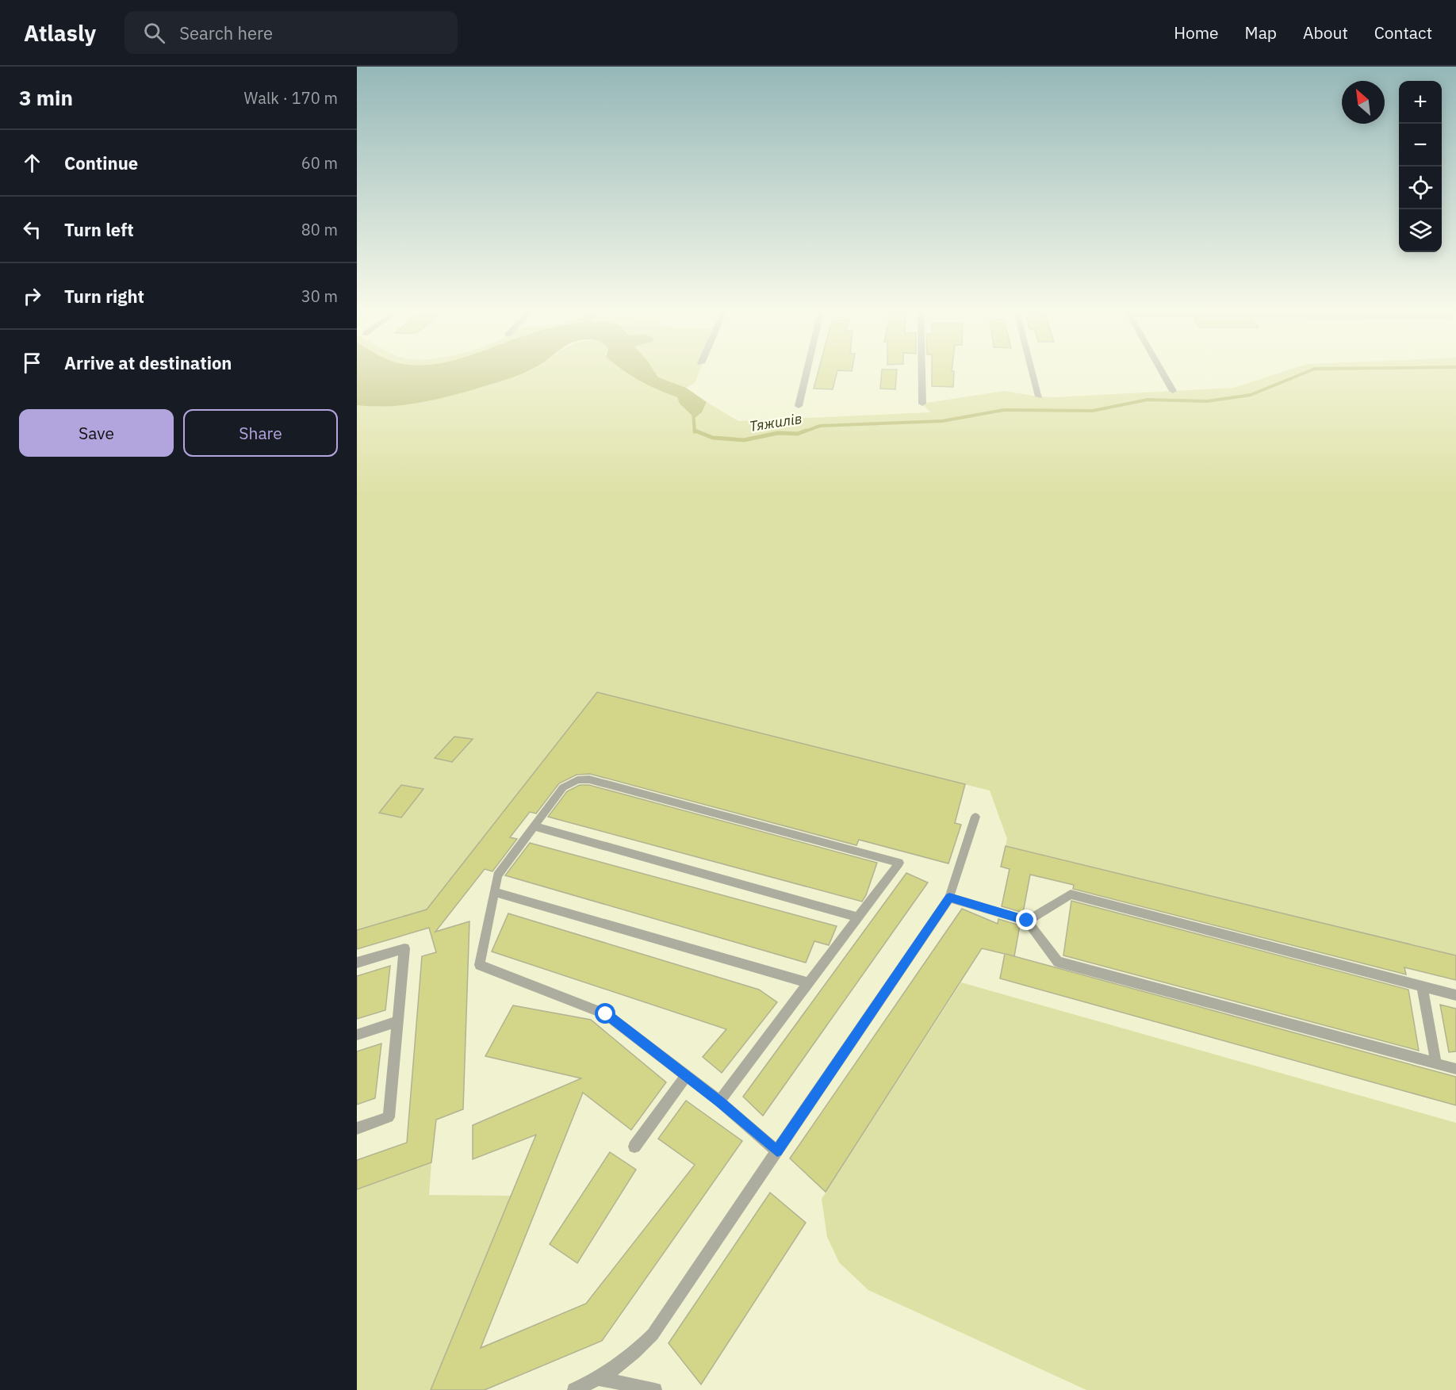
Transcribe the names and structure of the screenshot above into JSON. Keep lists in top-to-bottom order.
{
  "water": ["Тяжилів"],
  "north": "top left",
  "page": {
    "header": "Atlasly",
    "search": "Search here",
    "nav": [
      "Home",
      "Map",
      "About",
      "Contact"
    ],
    "heading": ["3 min", "Walk · 170 m"],
    "map_buttons": ["+", "−"],
    "list": [
      ["Continue", "60 m"],
      ["Turn left", "80 m"],
      ["Turn right", "30 m"],
      "Arrive at destination"
    ],
    "buttons": ["Save", "Share"]
  }
}
